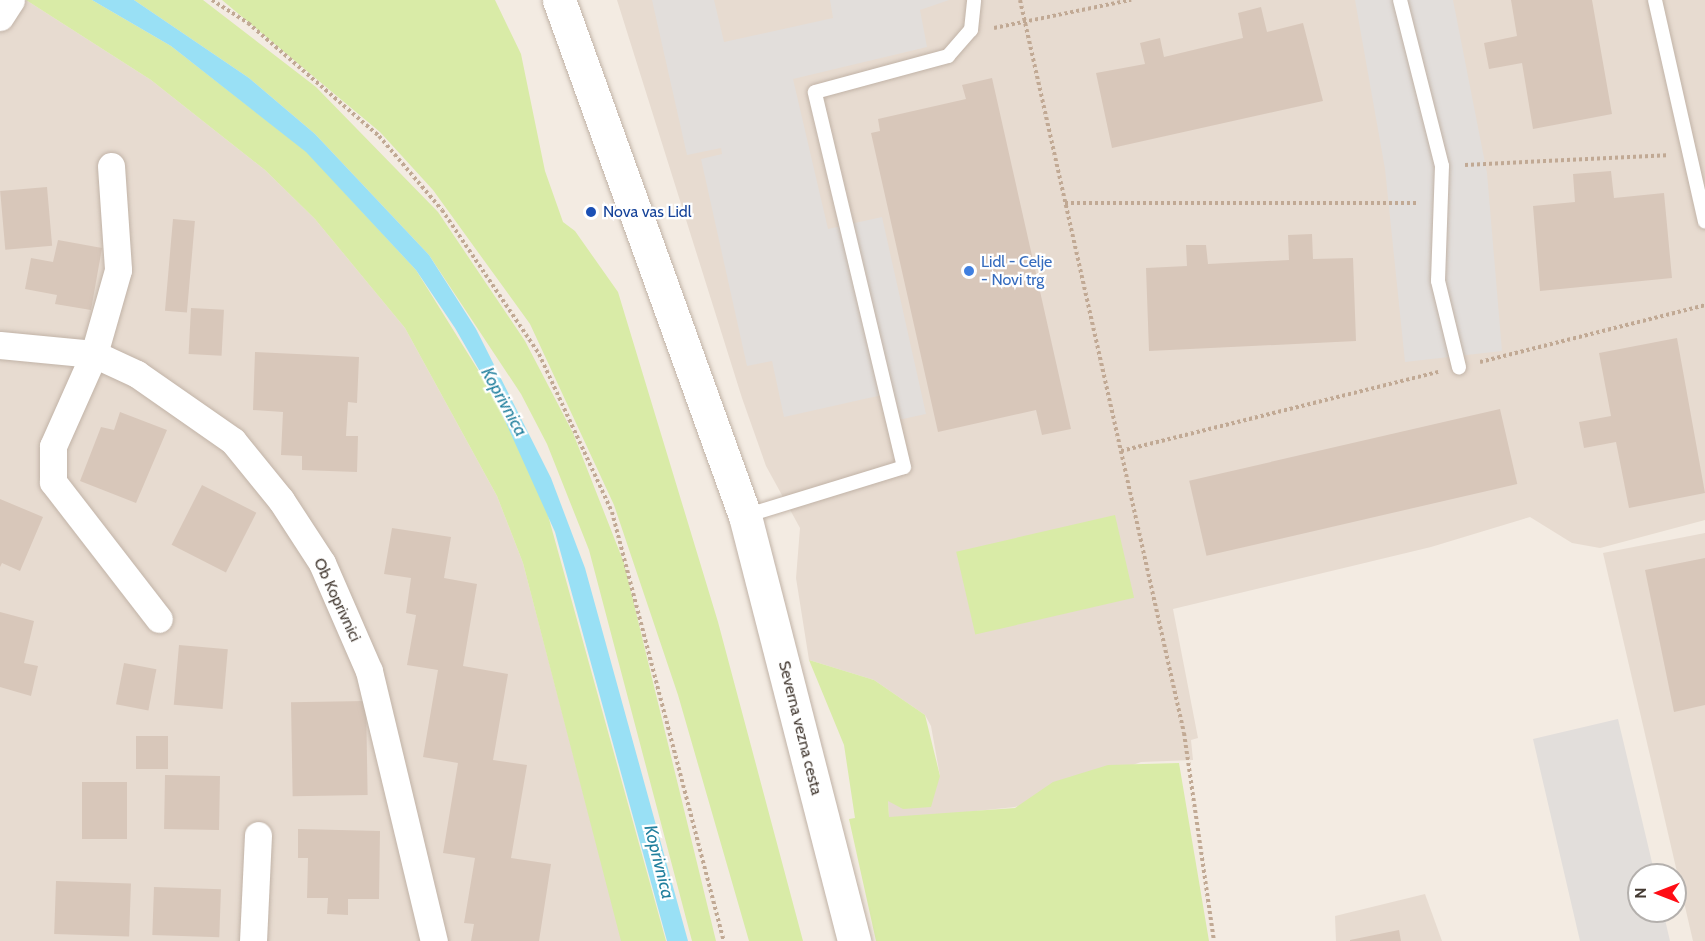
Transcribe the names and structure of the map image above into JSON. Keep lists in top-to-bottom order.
{
  "streets": {
    "street": ["Ob Koprivnici", "Severna vezna cesta"]
  },
  "water": ["Koprivnica"],
  "places": ["Nova vas Lidl", "Lidl - Celje - Novi trg"],
  "north": "left"
}
